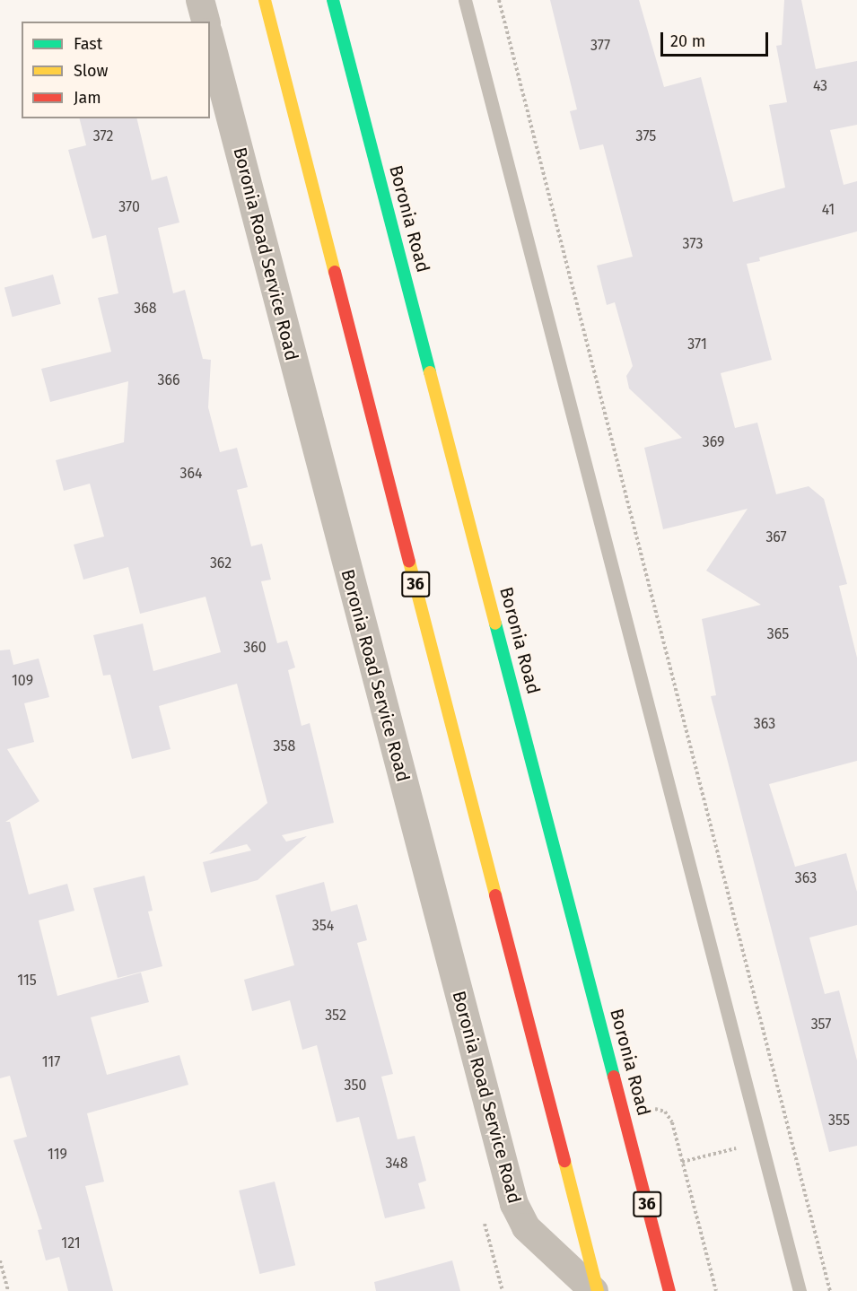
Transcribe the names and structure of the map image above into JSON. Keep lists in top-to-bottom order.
{
  "streets": {
    "main road": ["Boronia Road", "36"],
    "street": ["Boronia Road Service Road"]
  },
  "crossings": [
    ["Boronia Road Service Road", "36"]
  ],
  "house_numbers": [
    "377",
    "43",
    "372",
    "375",
    "370",
    "41",
    "373",
    "368",
    "371",
    "366",
    "369",
    "364",
    "367",
    "362",
    "365",
    "360",
    "109",
    "363",
    "358",
    "363",
    "354",
    "115",
    "352",
    "357",
    "117",
    "350",
    "355",
    "119",
    "348",
    "121"
  ],
  "legend": ["Fast", "Slow", "Jam"],
  "scale_bar": "20 m"
}
